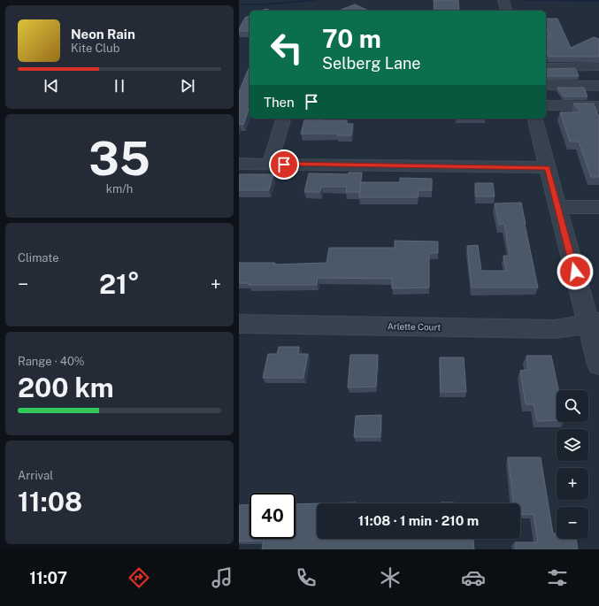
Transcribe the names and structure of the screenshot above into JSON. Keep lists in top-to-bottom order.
{
  "streets": {
    "street": ["Arlette Court"]
  },
  "page": {
    "turn": ["70 m", "Selberg Lane"],
    "song": ["Neon Rain", "Kite Club"],
    "then": "Then",
    "tile": [
      ["35", "km/h"],
      "Climate",
      ["Range · 40%", "200 km"],
      ["Arrival", "11:08"]
    ],
    "heat": ["−", "21°", "+"],
    "map_buttons": ["+", "−"],
    "limit": "40",
    "trip": "11:08 · 1 min · 210 m",
    "tabs": "11:07"
  }
}
